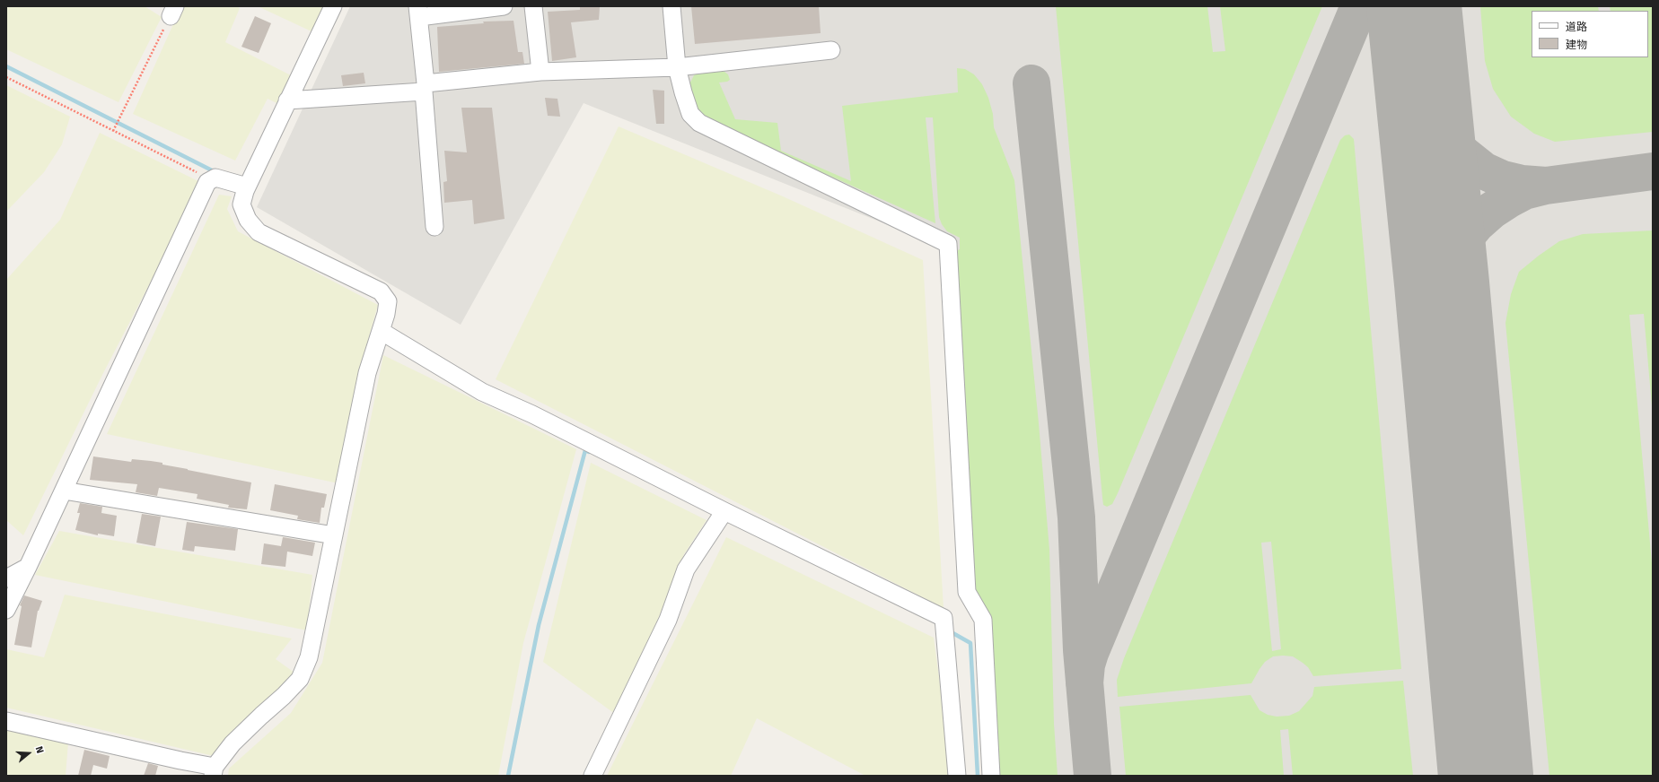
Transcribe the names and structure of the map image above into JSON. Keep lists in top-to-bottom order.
{
  "legend": ["道路", "建物"],
  "north": "right"
}
